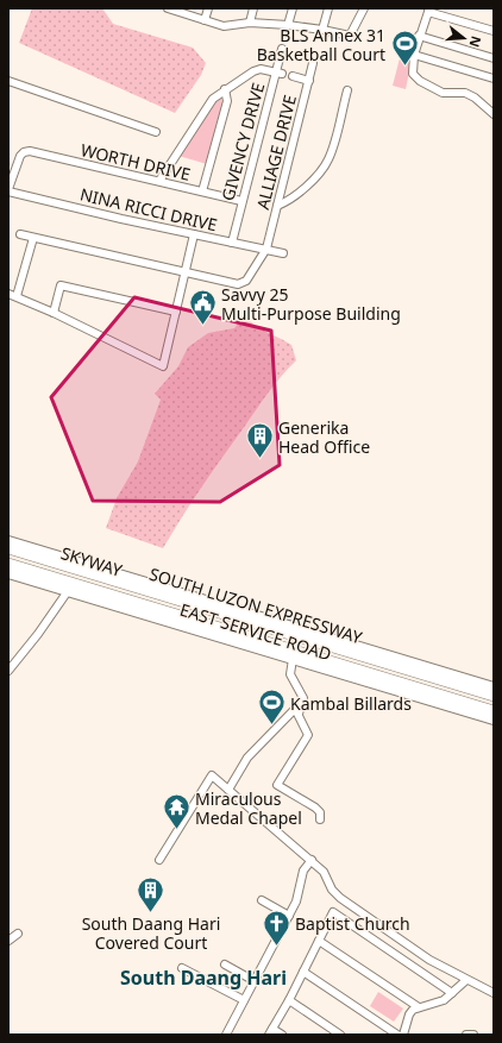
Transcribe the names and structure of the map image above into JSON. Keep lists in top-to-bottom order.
{
  "streets": {
    "highway": ["SKYWAY", "SOUTH LUZON EXPRESSWAY"],
    "main road": ["EAST SERVICE ROAD"],
    "street": [
      "GIVENCY DRIVE",
      "ALLIAGE DRIVE",
      "WORTH DRIVE",
      "NINA RICCI DRIVE"
    ]
  },
  "crossings": [
    ["GIVENCY DRIVE", "WORTH DRIVE"],
    ["GIVENCY DRIVE", "NINA RICCI DRIVE"],
    ["ALLIAGE DRIVE", "NINA RICCI DRIVE"],
    ["WORTH DRIVE", "NINA RICCI DRIVE"],
    ["SKYWAY", "SOUTH LUZON EXPRESSWAY"]
  ],
  "districts": ["South Daang Hari"],
  "places": {
    "sports": ["BLS Annex 31 Basketball Court", "Kambal Billards"],
    "public building": ["Savvy 25 Multi-Purpose Building"],
    "building": ["Generika Head Office", "South Daang Hari Covered Court"],
    "temple": ["Miraculous Medal Chapel"],
    "church": ["Baptist Church"]
  },
  "north": "right"
}
